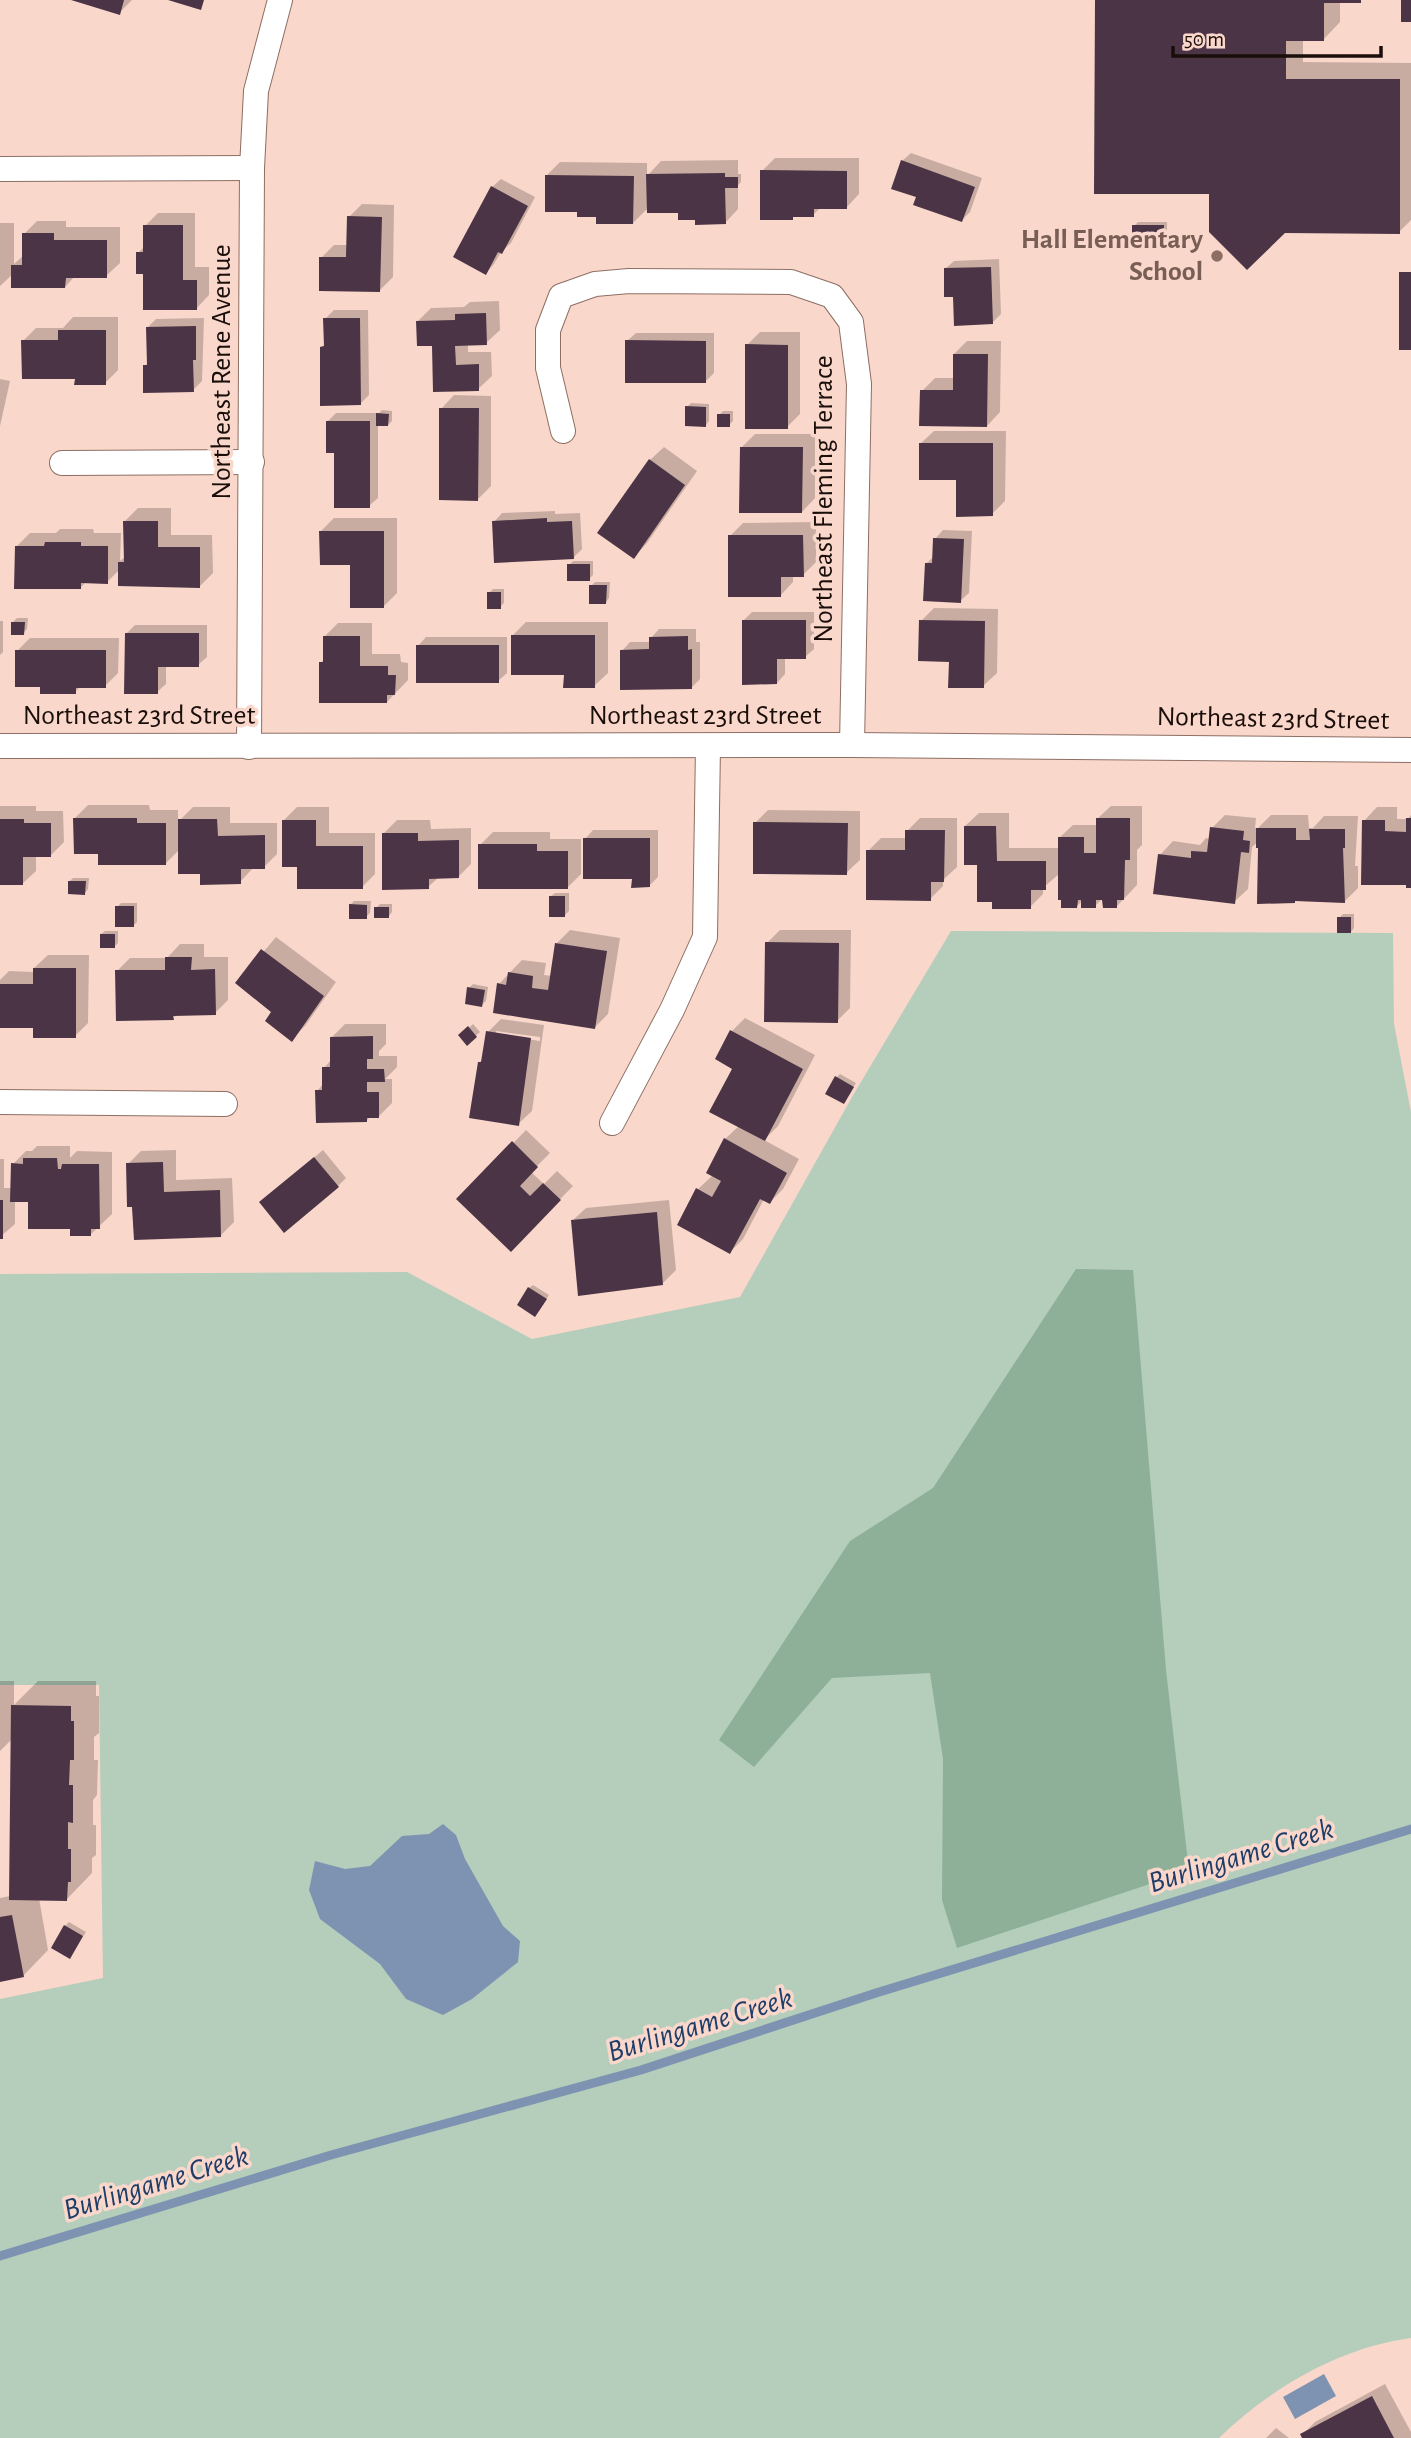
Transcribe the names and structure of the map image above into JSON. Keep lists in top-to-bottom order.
{
  "streets": {
    "street": ["Northeast Rene Avenue", "Northeast Fleming Terrace", "Northeast 23rd Street"]
  },
  "crossings": [
    ["Northeast Rene Avenue", "Northeast 23rd Street"],
    ["Northeast Fleming Terrace", "Northeast 23rd Street"]
  ],
  "water": ["Burlingame Creek"],
  "places": ["Hall Elementary School"],
  "scale_bar": "50 m"
}
